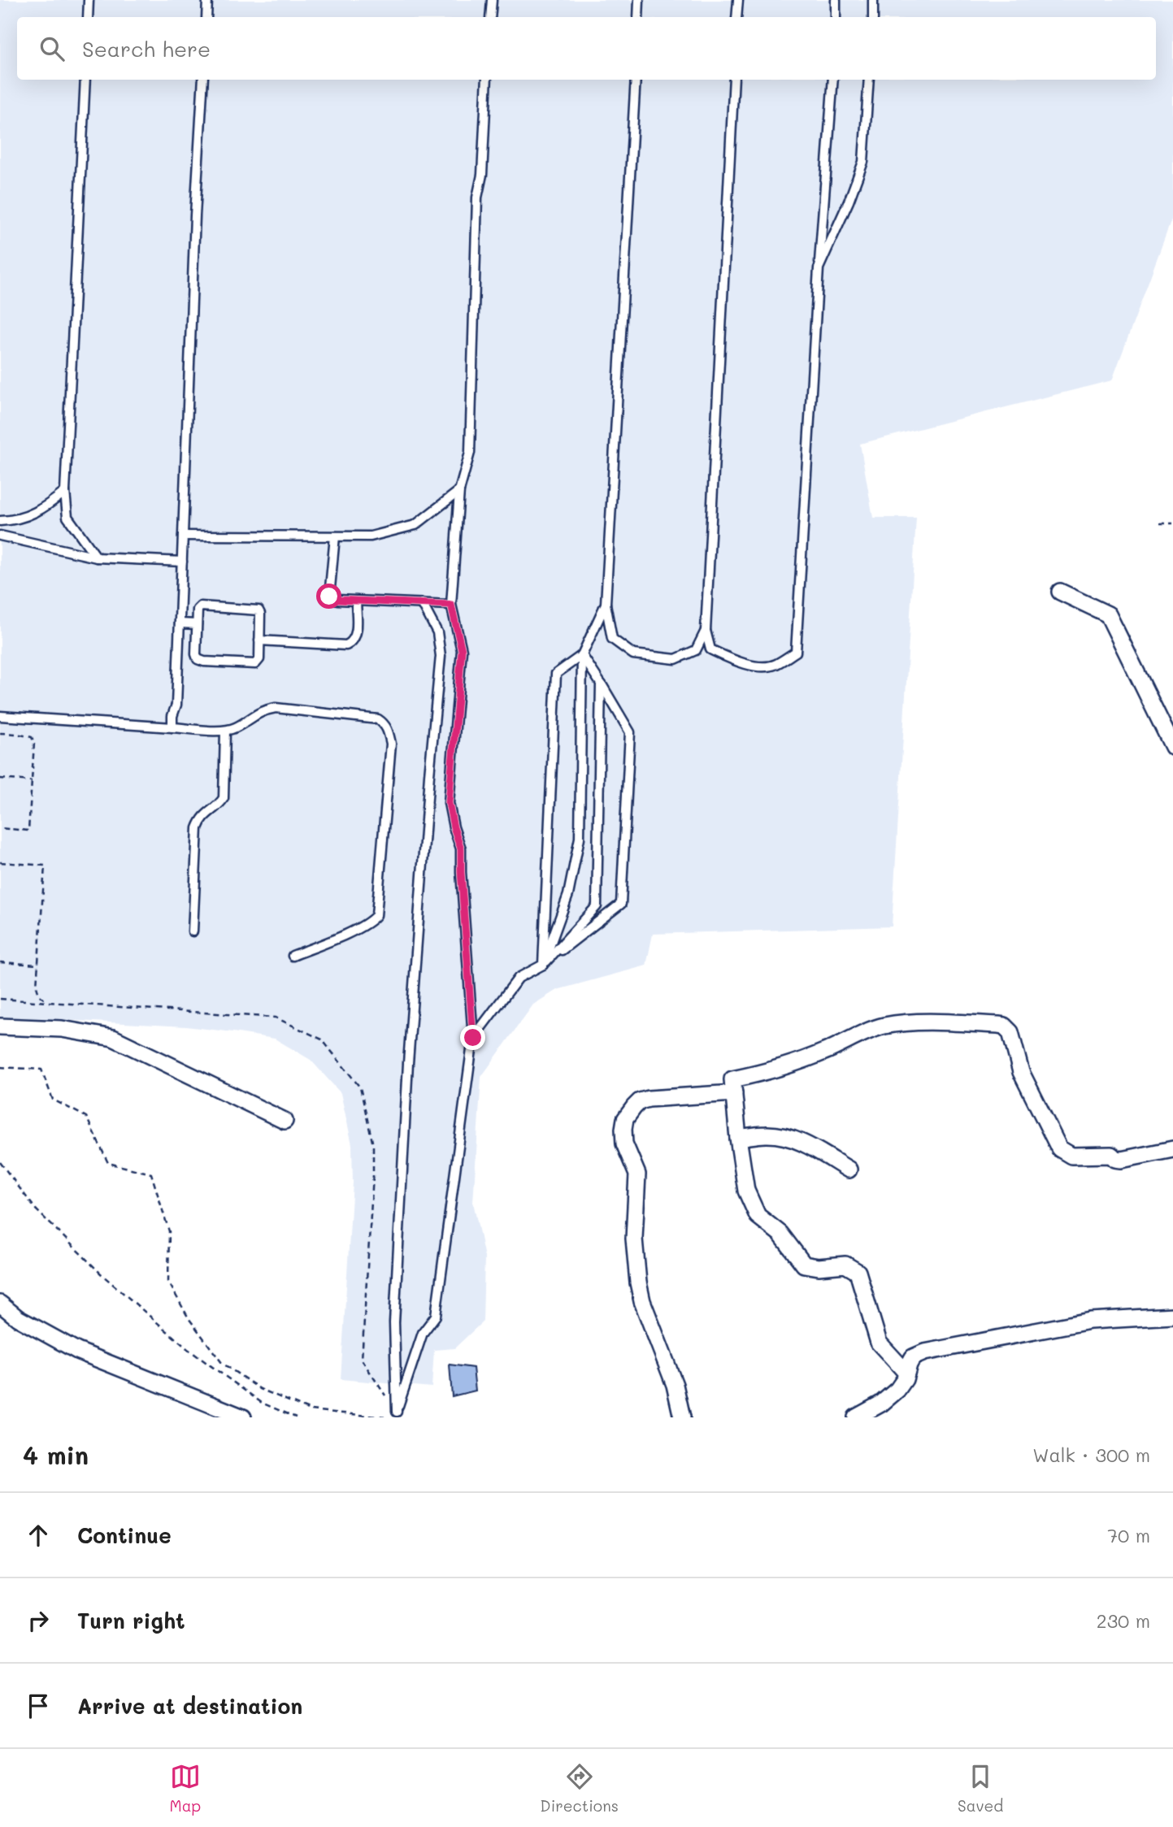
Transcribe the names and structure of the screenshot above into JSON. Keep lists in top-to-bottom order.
{
  "page": {
    "search": "Search here",
    "heading": ["4 min", "Walk · 300 m"],
    "list": [
      ["Continue", "70 m"],
      ["Turn right", "230 m"],
      "Arrive at destination"
    ],
    "nav": ["Map", "Directions", "Saved"]
  }
}
